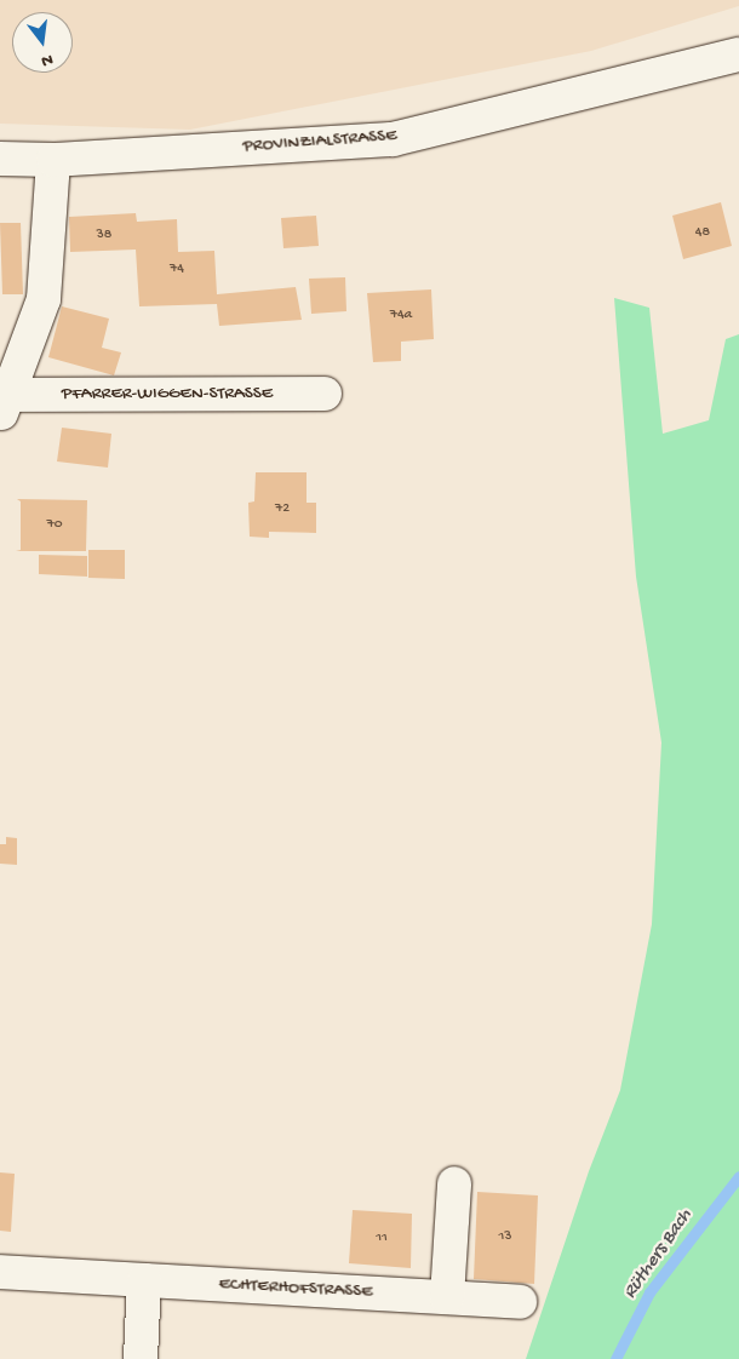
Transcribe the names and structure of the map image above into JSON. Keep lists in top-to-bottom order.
{
  "streets": {
    "street": ["PROVINZIALSTRASSE", "PFARRER-WIGGEN-STRASSE", "ECHTERHOFSTRASSE"]
  },
  "crossings": [
    ["PROVINZIALSTRASSE", "PFARRER-WIGGEN-STRASSE"]
  ],
  "water": ["Rüthers Bach"],
  "house_numbers": [
    "48",
    "38",
    "74",
    "74a",
    "72",
    "70",
    "13",
    "11"
  ],
  "north": "bottom"
}
